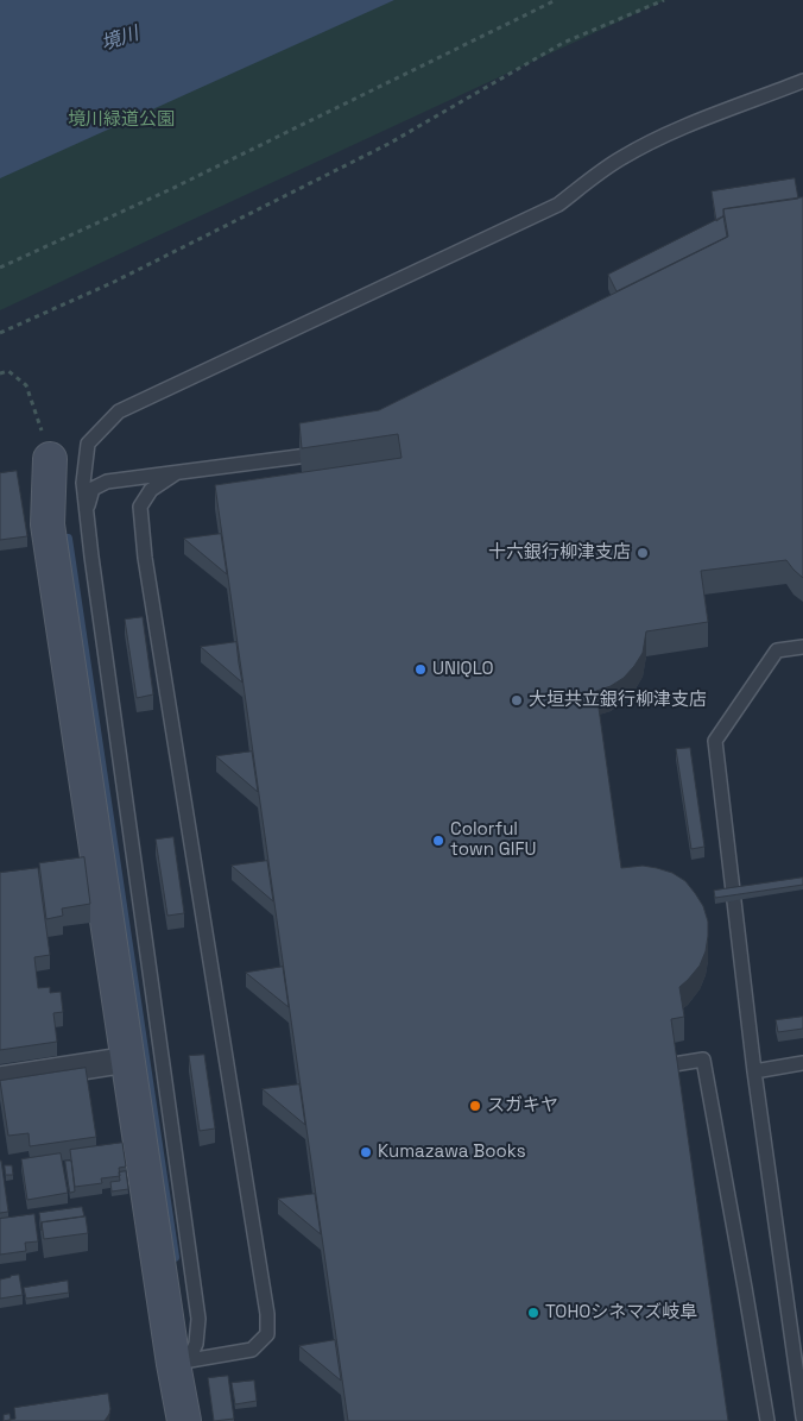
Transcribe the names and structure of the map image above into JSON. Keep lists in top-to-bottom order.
{
  "water": ["境川"],
  "parks": ["境川緑道公園"],
  "places": [
    "十六銀行柳津支店",
    "UNIQLO",
    "大垣共立銀行柳津支店",
    "Colorful town GIFU",
    "スガキヤ",
    "Kumazawa Books",
    "TOHOシネマズ岐阜"
  ]
}
